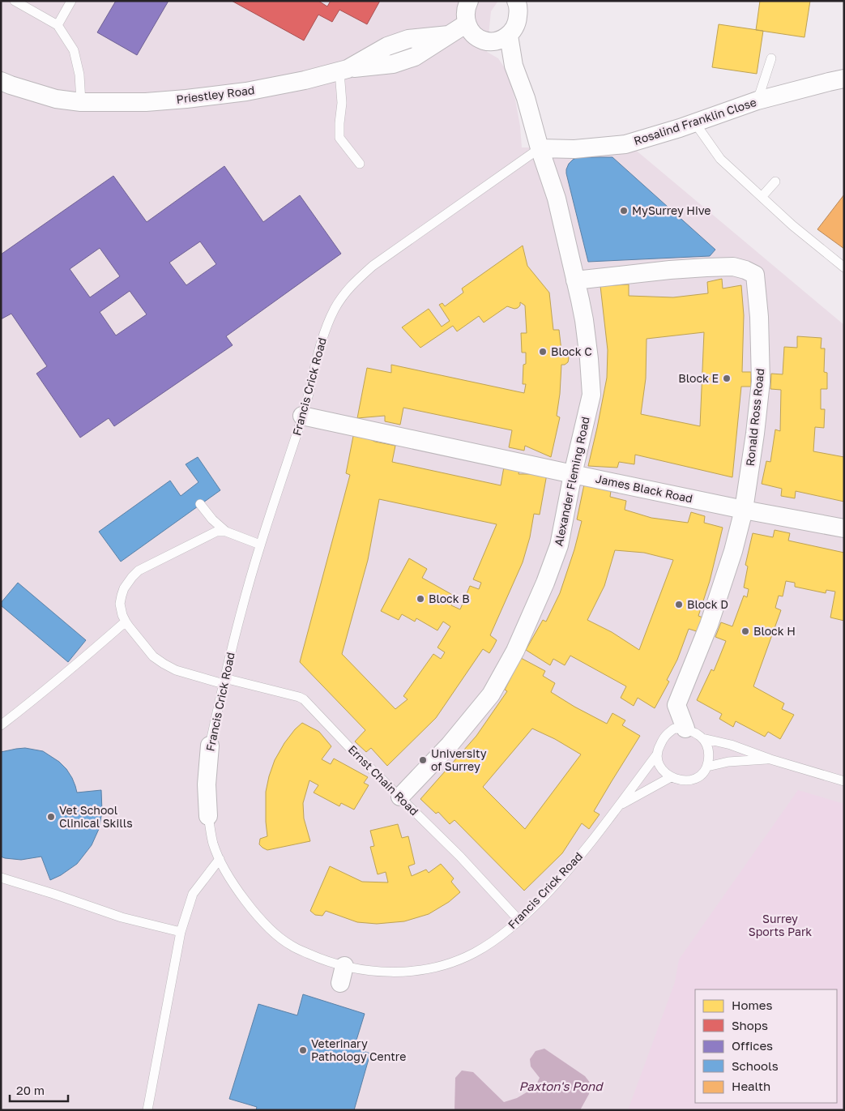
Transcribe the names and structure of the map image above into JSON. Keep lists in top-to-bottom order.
{
  "streets": {
    "street": [
      "Priestley Road",
      "Rosalind Franklin Close",
      "Francis Crick Road",
      "Ronald Ross Road",
      "Alexander Fleming Road",
      "James Black Road"
    ],
    "lane": ["Ernst Chain Road"]
  },
  "crossings": [
    ["Rosalind Franklin Close", "Francis Crick Road"],
    ["Rosalind Franklin Close", "Alexander Fleming Road"],
    ["Francis Crick Road", "Ronald Ross Road"],
    ["Francis Crick Road", "Alexander Fleming Road"],
    ["Francis Crick Road", "James Black Road"],
    ["Francis Crick Road", "Ernst Chain Road"],
    ["Ronald Ross Road", "Alexander Fleming Road"],
    ["Ronald Ross Road", "James Black Road"],
    ["Alexander Fleming Road", "James Black Road"],
    ["Alexander Fleming Road", "Ernst Chain Road"]
  ],
  "water": ["Paxton's Pond"],
  "parks": ["Surrey Sports Park"],
  "places": [
    "MySurrey Hive",
    "Block C",
    "Block E",
    "Block B",
    "Block D",
    "Block H",
    "University of Surrey",
    "Vet School Clinical Skills",
    "Veterinary Pathology Centre"
  ],
  "legend": [
    "Homes",
    "Shops",
    "Offices",
    "Schools",
    "Health"
  ],
  "scale_bar": "20 m"
}
